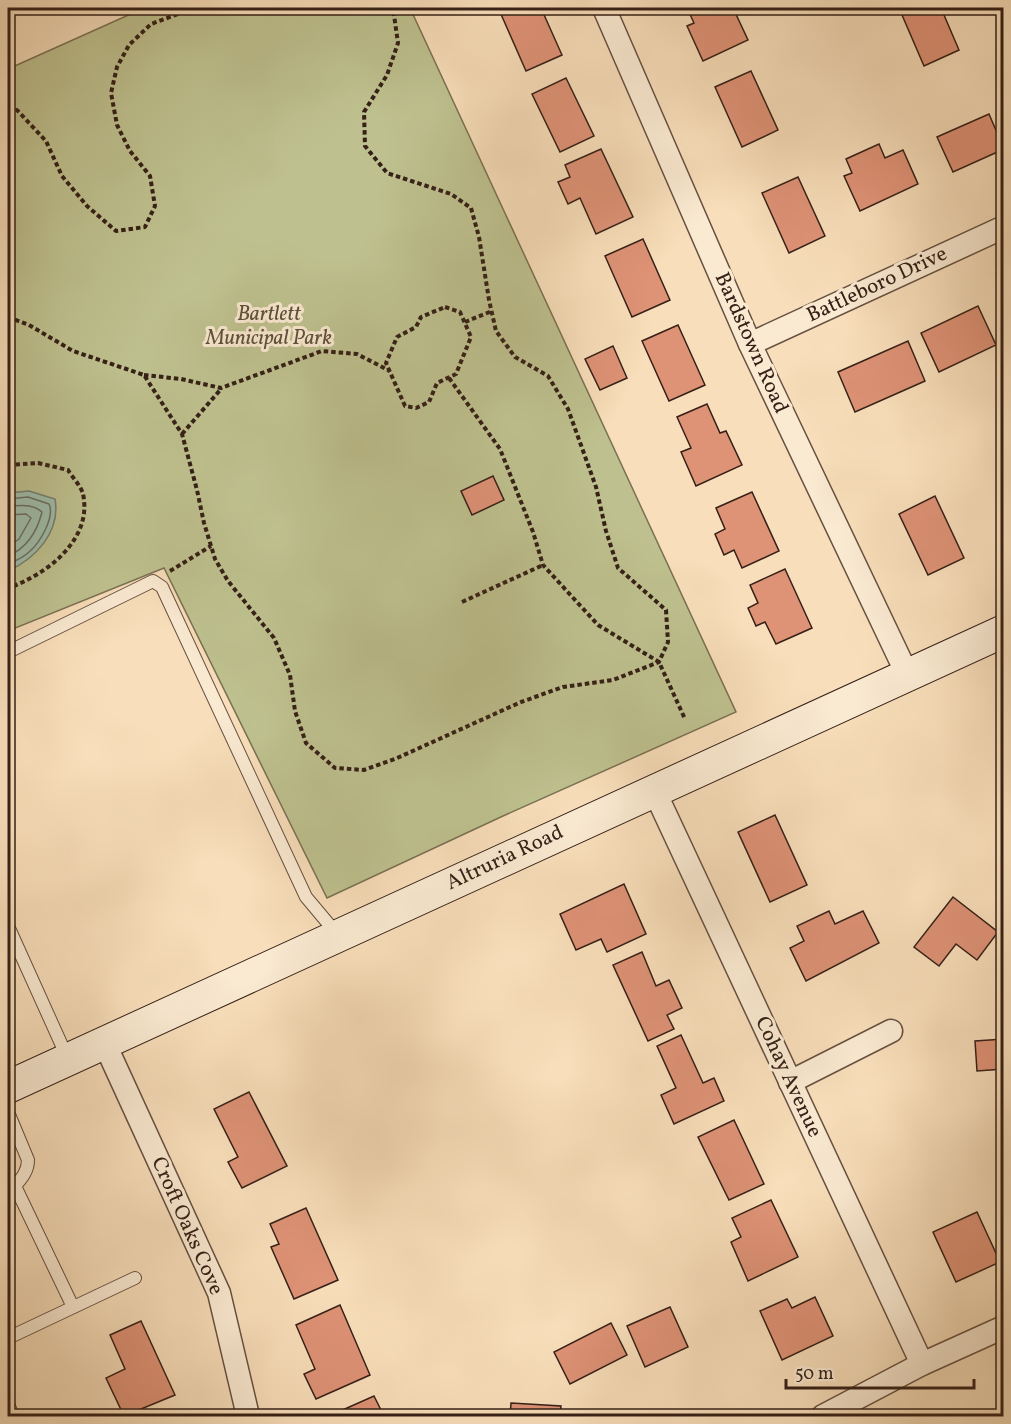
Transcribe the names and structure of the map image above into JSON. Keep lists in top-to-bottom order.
{
  "streets": {
    "street": [
      "Battleboro Drive",
      "Bardstown Road",
      "Altruria Road",
      "Cohay Avenue",
      "Croft Oaks Cove"
    ]
  },
  "crossings": [
    ["Battleboro Drive", "Bardstown Road"],
    ["Bardstown Road", "Altruria Road"],
    ["Altruria Road", "Cohay Avenue"],
    ["Altruria Road", "Croft Oaks Cove"]
  ],
  "parks": ["Bartlett Municipal Park"],
  "scale_bar": "50 m"
}
